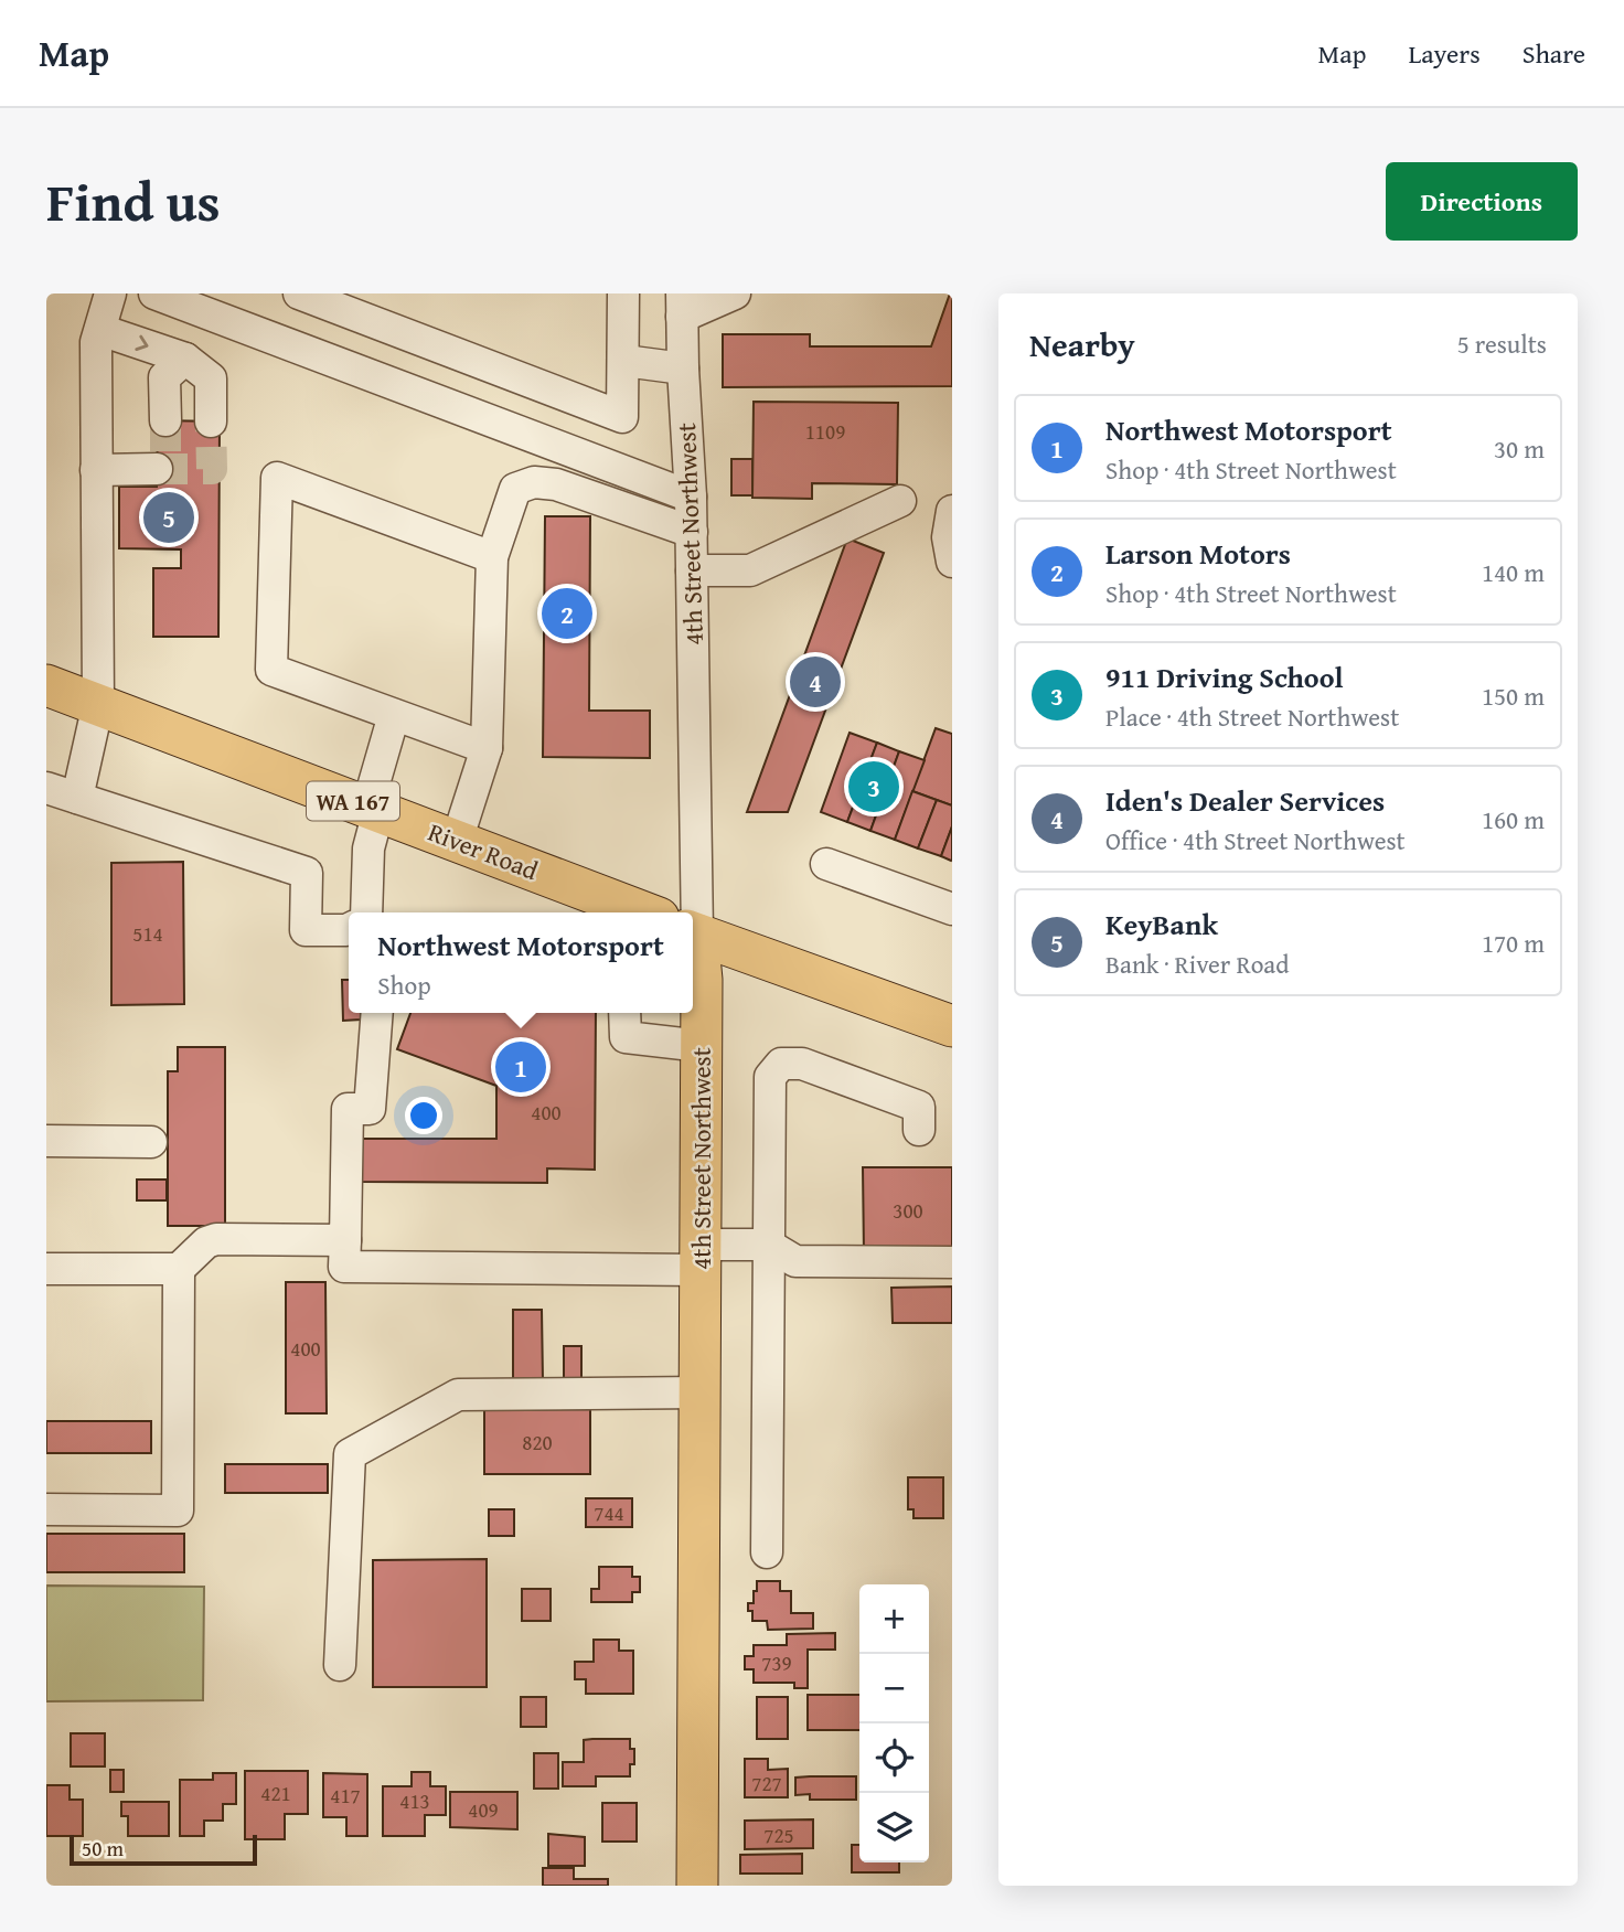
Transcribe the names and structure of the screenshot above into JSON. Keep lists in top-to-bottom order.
{
  "streets": {
    "main road": ["4th Street Northwest", "WA 167", "River Road"]
  },
  "house_numbers": [
    "1109",
    "514",
    "400",
    "300",
    "400",
    "820",
    "744",
    "739",
    "727",
    "421",
    "417",
    "413",
    "409",
    "725"
  ],
  "scale_bar": "50 m",
  "page": {
    "header": "Map",
    "nav": ["Map", "Layers", "Share"],
    "title": "Find us",
    "buttons": "Directions",
    "heading": ["Nearby", "5 results"],
    "list": [
      {
        "mark": "1",
        "name": "Northwest Motorsport",
        "note": "Shop · 4th Street Northwest",
        "value": "30 m"
      },
      {
        "mark": "2",
        "name": "Larson Motors",
        "note": "Shop · 4th Street Northwest",
        "value": "140 m"
      },
      {
        "mark": "3",
        "name": "911 Driving School",
        "note": "Place · 4th Street Northwest",
        "value": "150 m"
      },
      {
        "mark": "4",
        "name": "Iden's Dealer Services",
        "note": "Office · 4th Street Northwest",
        "value": "160 m"
      },
      {
        "mark": "5",
        "name": "KeyBank",
        "note": "Bank · River Road",
        "value": "170 m"
      }
    ],
    "pins": [
      "5",
      "2",
      "4",
      "3",
      "1"
    ],
    "popup": ["Northwest Motorsport", "Shop"],
    "map_buttons": ["+", "−"],
    "scale": "50 m"
  }
}
